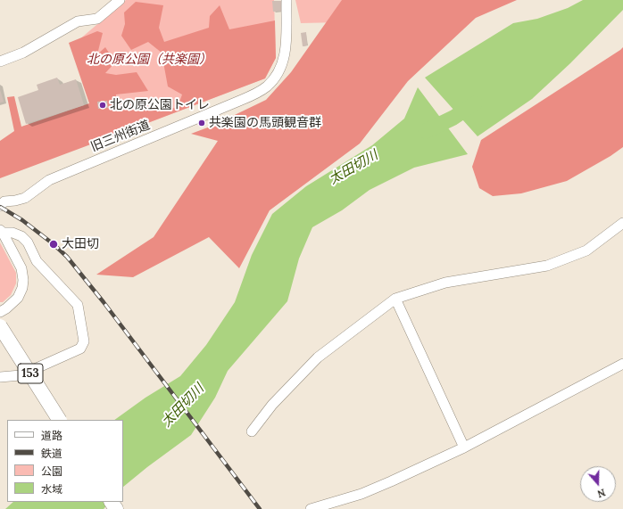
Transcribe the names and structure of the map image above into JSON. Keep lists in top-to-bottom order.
{
  "streets": {
    "highway": ["153"],
    "street": ["旧三州街道"]
  },
  "water": ["太田切川"],
  "parks": ["北の原公園（共楽園）"],
  "places": ["北の原公園トイレ", "共楽園の馬頭観音群", "大田切"],
  "legend": [
    "道路",
    "鉄道",
    "公園",
    "水域"
  ],
  "north": "bottom"
}
